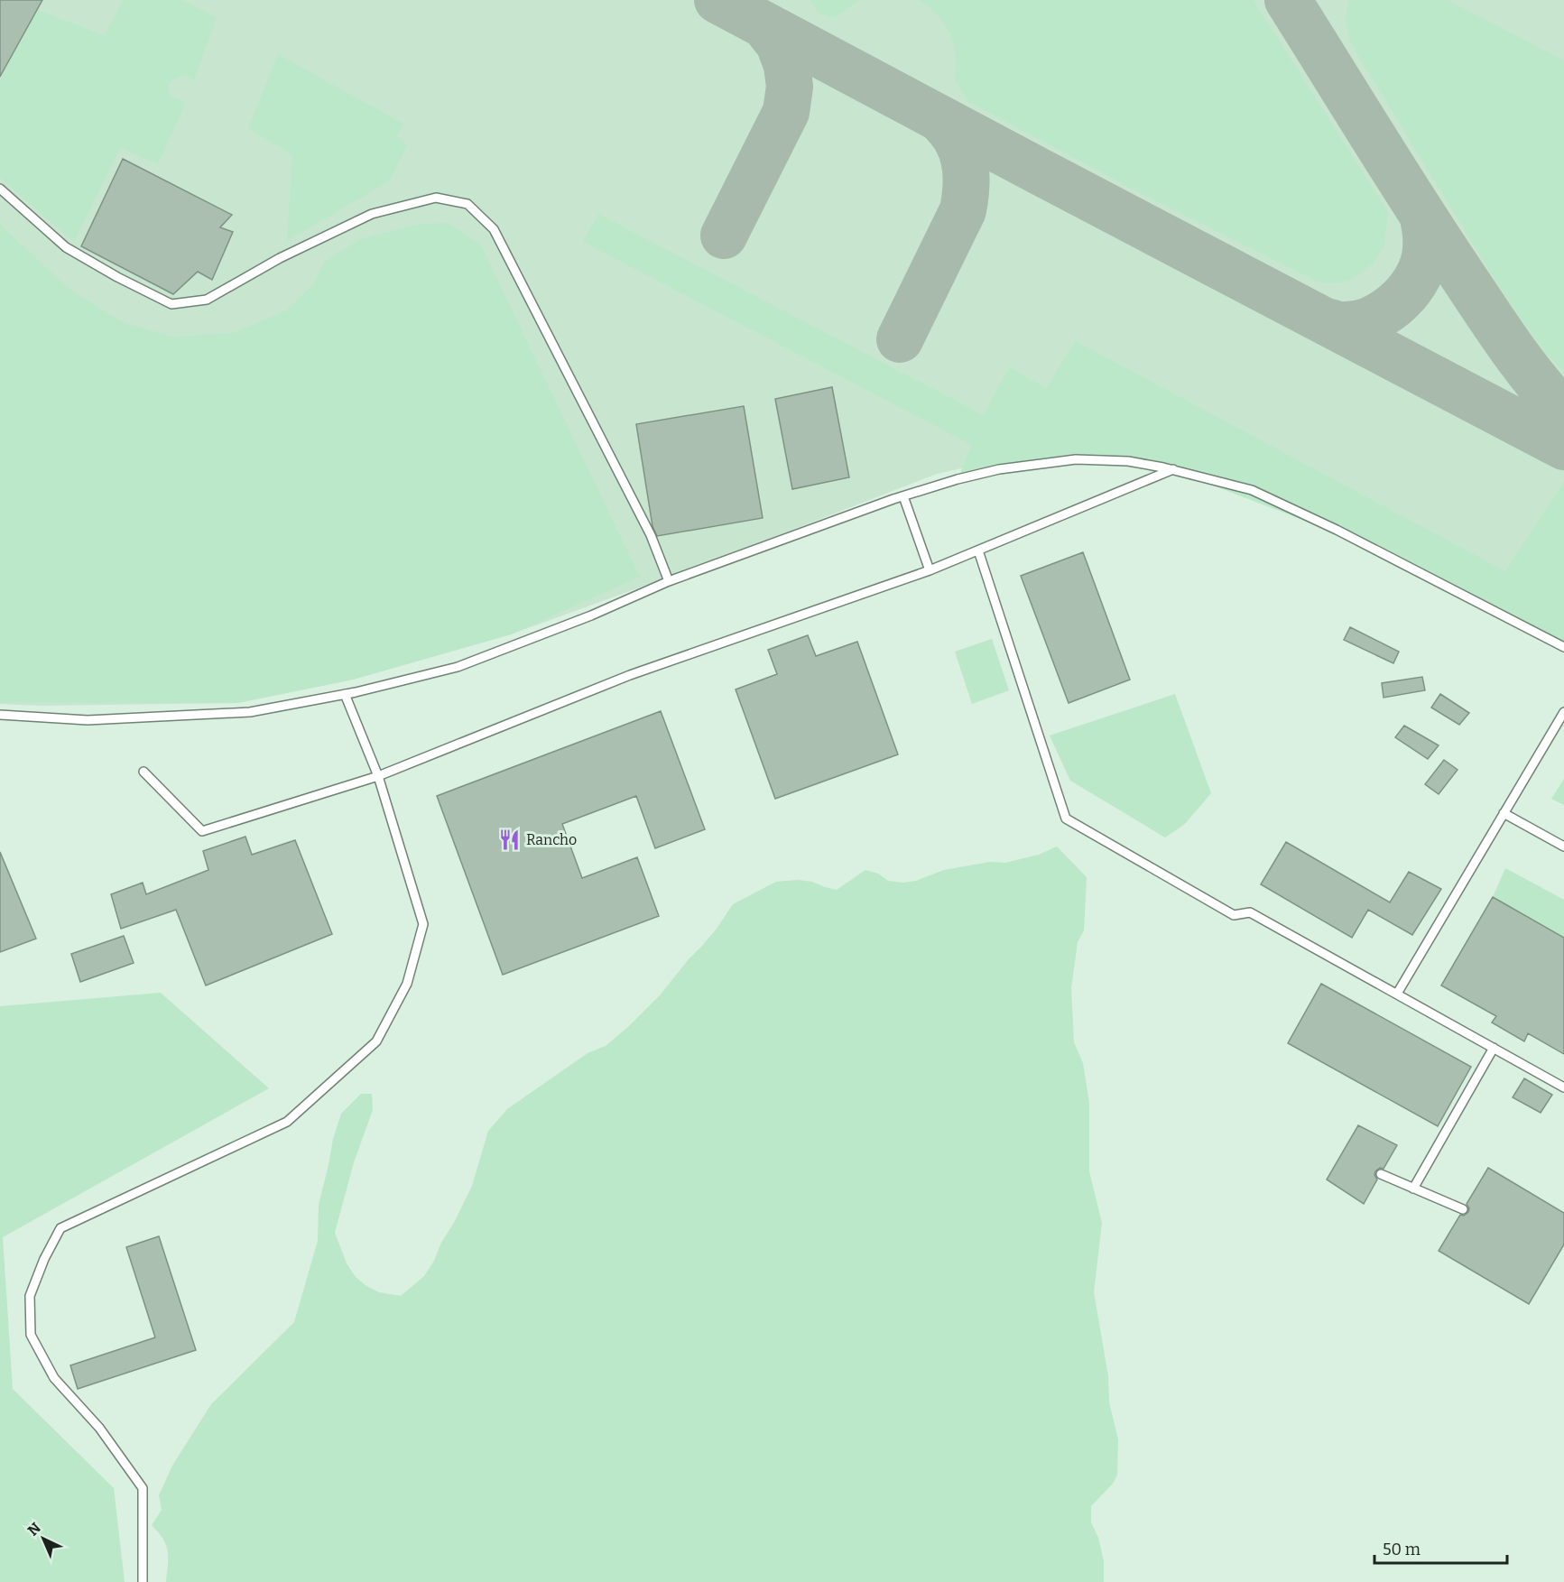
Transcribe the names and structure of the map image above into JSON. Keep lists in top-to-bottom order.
{
  "places": {
    "restaurant": ["Rancho"]
  },
  "scale_bar": "50 m",
  "north": "top left"
}
